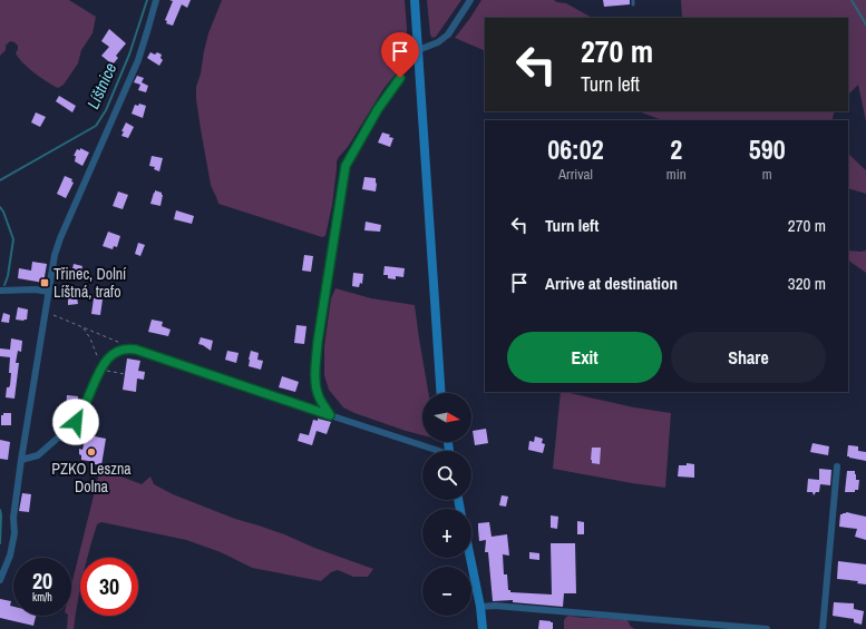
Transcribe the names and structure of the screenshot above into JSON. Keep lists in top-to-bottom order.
{
  "water": ["Líštnice"],
  "places": {
    "transit": ["Třinec, Dolní Líštná, trafo"],
    "other": ["PZKO Leszna Dolna"]
  },
  "north": "right",
  "page": {
    "turn": ["270 m", "Turn left"],
    "eta": [
      "06:02",
      "Arrival",
      "2",
      "min",
      "590",
      "m"
    ],
    "list": [
      {
        "name": "Turn left",
        "value": "270 m"
      },
      {
        "name": "Arrive at destination",
        "value": "320 m"
      }
    ],
    "buttons": ["Exit", "Share"],
    "map_buttons": ["+", "−"],
    "speed": "20 km/h",
    "limit": "30"
  }
}
